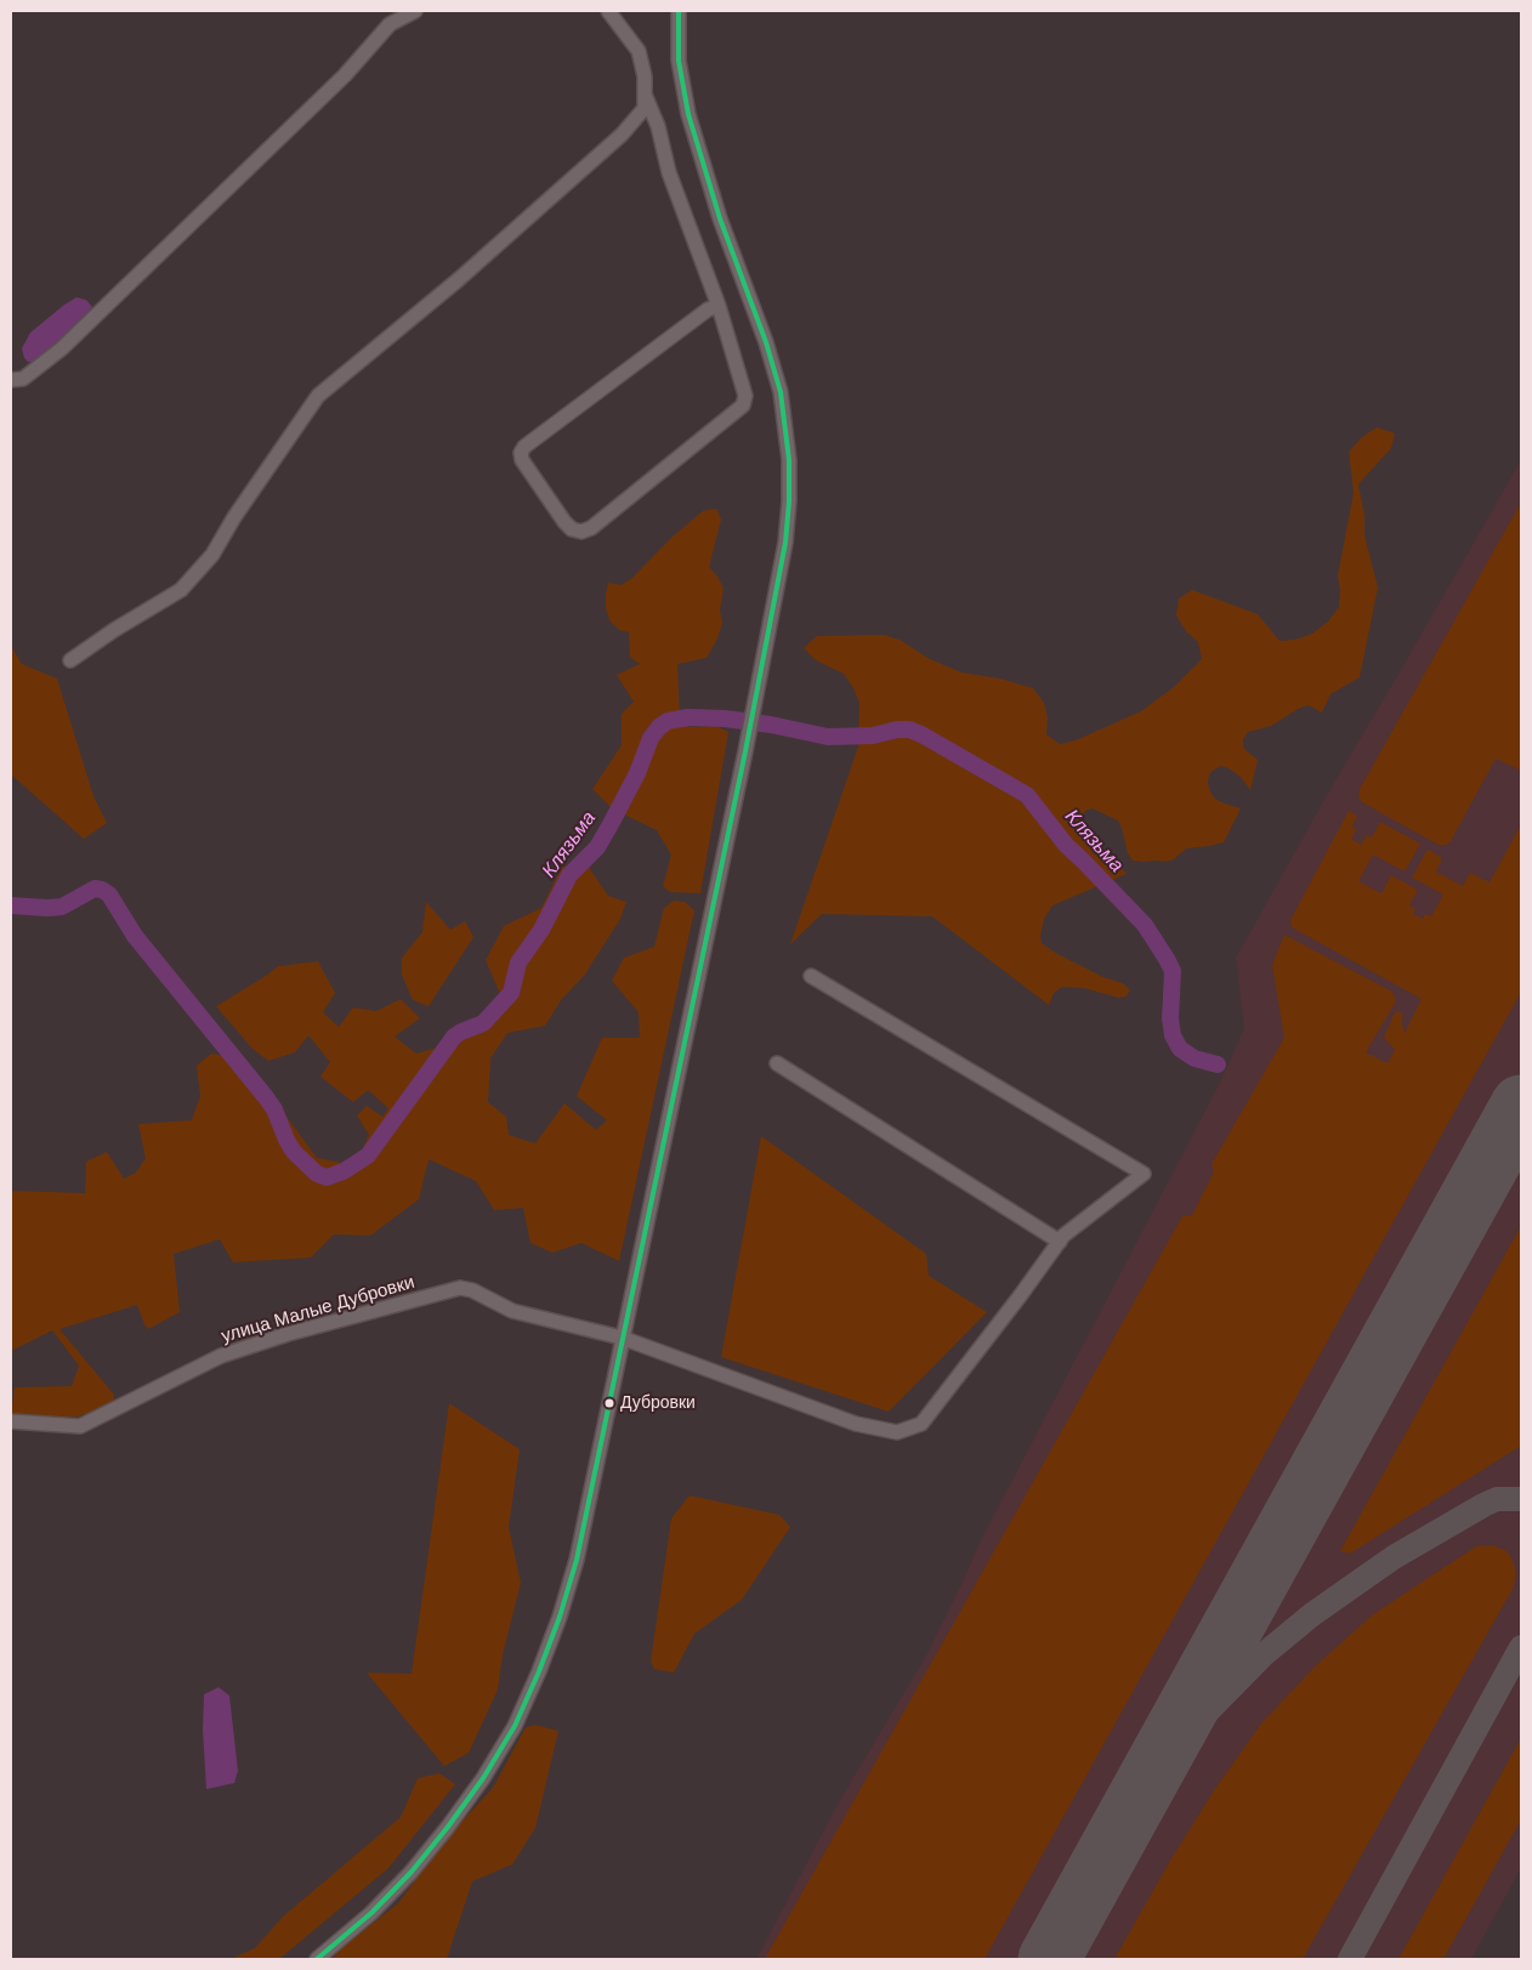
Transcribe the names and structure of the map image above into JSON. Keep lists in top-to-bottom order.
{
  "streets": {
    "street": ["улица Малые Дубровки"]
  },
  "water": ["Клязьма"],
  "places": ["Дубровки"]
}
